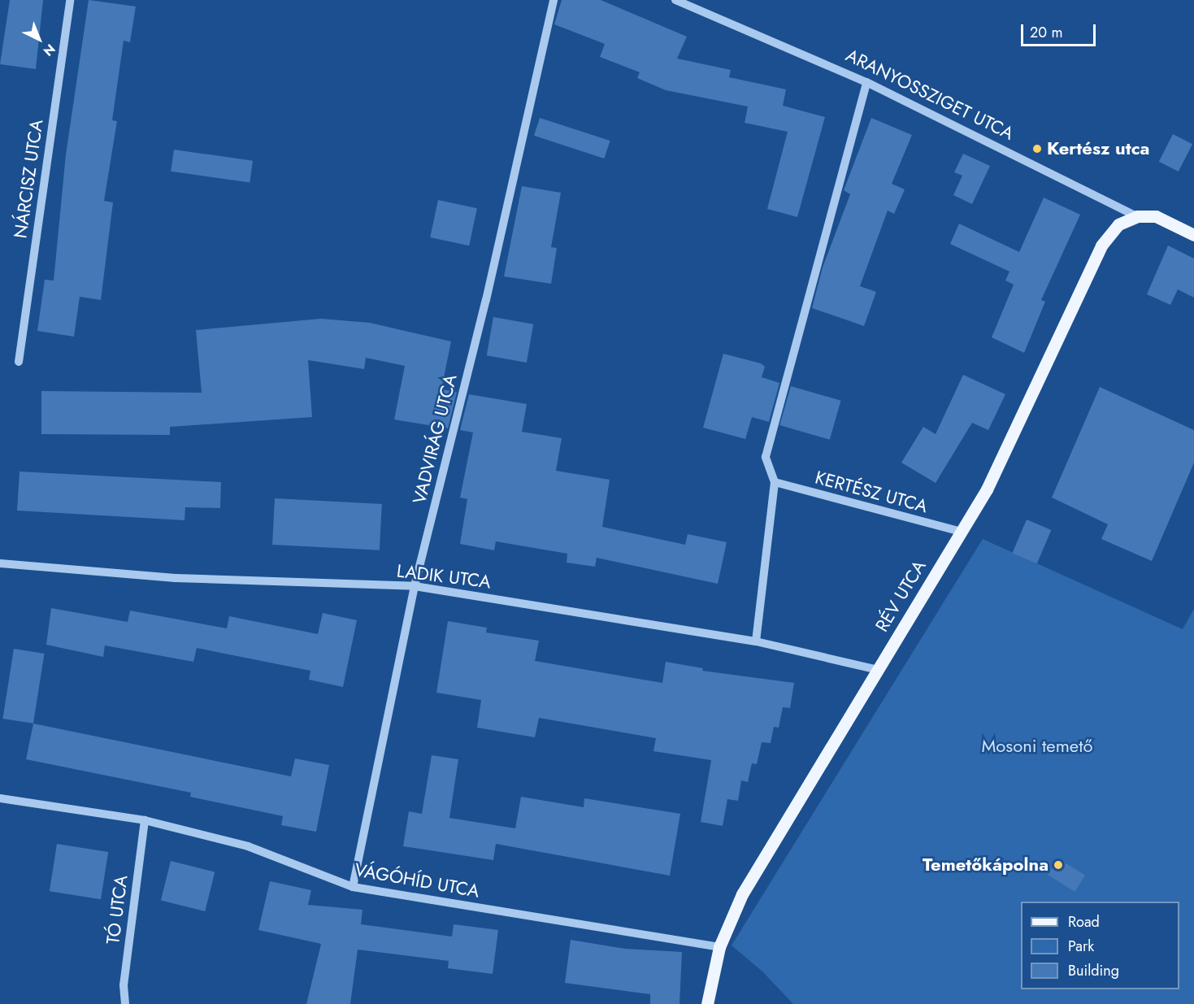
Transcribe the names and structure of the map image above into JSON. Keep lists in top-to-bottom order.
{
  "streets": {
    "main road": ["ARANYOSSZIGET UTCA", "RÉV UTCA"],
    "street": [
      "NÁRCISZ UTCA",
      "VADVIRÁG UTCA",
      "KERTÉSZ UTCA",
      "LADIK UTCA",
      "VÁGÓHÍD UTCA",
      "TÓ UTCA"
    ]
  },
  "crossings": [
    ["ARANYOSSZIGET UTCA", "RÉV UTCA"],
    ["VADVIRÁG UTCA", "LADIK UTCA"],
    ["VADVIRÁG UTCA", "VÁGÓHÍD UTCA"],
    ["KERTÉSZ UTCA", "RÉV UTCA"],
    ["LADIK UTCA", "RÉV UTCA"],
    ["RÉV UTCA", "VÁGÓHÍD UTCA"],
    ["VÁGÓHÍD UTCA", "TÓ UTCA"]
  ],
  "parks": ["Mosoni temető"],
  "places": ["Kertész utca", "Temetőkápolna"],
  "legend": ["Road", "Park", "Building"],
  "scale_bar": "20 m",
  "north": "bottom right"
}
